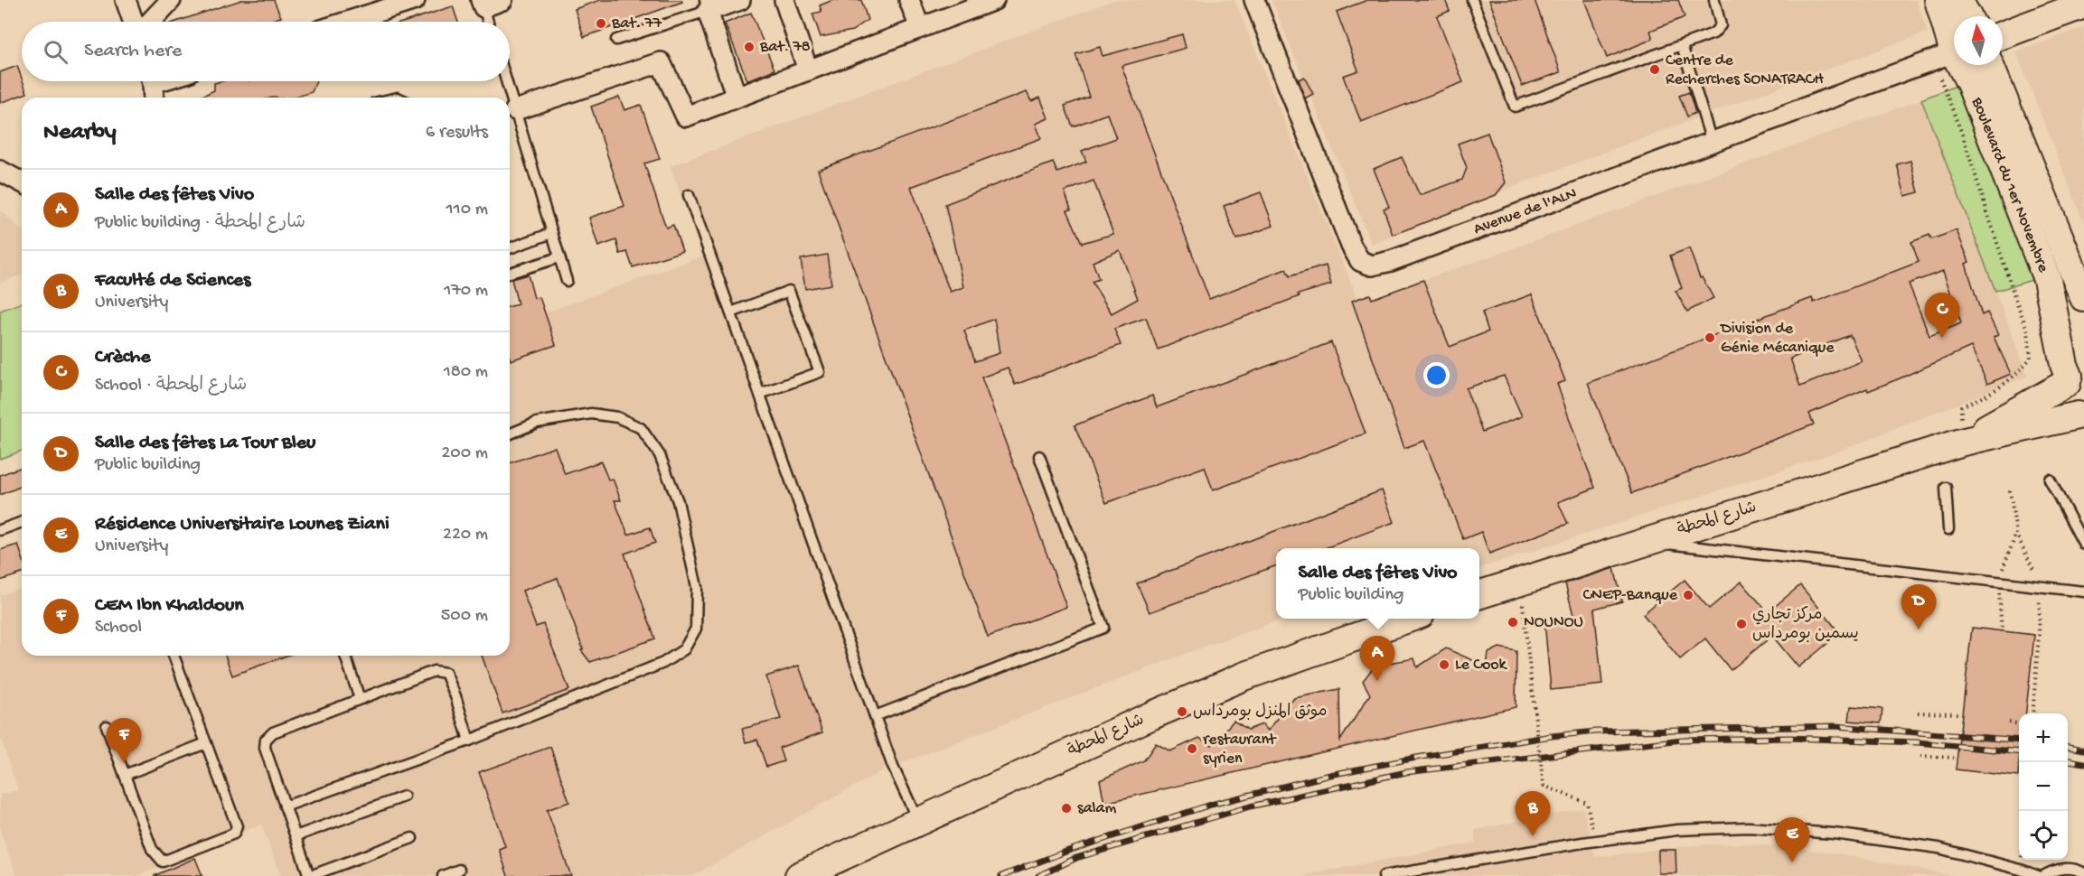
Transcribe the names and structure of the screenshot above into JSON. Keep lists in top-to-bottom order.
{
  "streets": {
    "main road": ["Boulevard du 1er Novembre", "شارع المحطة"],
    "street": ["Avenue de l'ALN"]
  },
  "crossings": [
    ["Boulevard du 1er Novembre", "Avenue de l'ALN"]
  ],
  "places": [
    "Bat. 77",
    "Bat. 78",
    "Centre de Recherches SONATRACH",
    "Division de Génie Mécanique",
    "CNEP-Banque",
    "NOUNOU",
    "مركز تجاري يسمين بومرداس",
    "Le Cook",
    "موثق المنزل بومرداس",
    "restaurant syrien",
    "salam"
  ],
  "north": "top",
  "page": {
    "search": "Search here",
    "heading": ["Nearby", "6 results"],
    "list": [
      {
        "mark": "A",
        "name": "Salle des fêtes Vivo",
        "note": "Public building · شارع المحطة",
        "value": "110 m"
      },
      {
        "mark": "B",
        "name": "Faculté de Sciences",
        "note": "University",
        "value": "170 m"
      },
      {
        "mark": "C",
        "name": "Crèche",
        "note": "School · شارع المحطة",
        "value": "180 m"
      },
      {
        "mark": "D",
        "name": "Salle des fêtes La Tour Bleu",
        "note": "Public building",
        "value": "200 m"
      },
      {
        "mark": "E",
        "name": "Résidence Universitaire Lounes Ziani",
        "note": "University",
        "value": "220 m"
      },
      {
        "mark": "F",
        "name": "CEM Ibn Khaldoun",
        "note": "School",
        "value": "500 m"
      }
    ],
    "pins": [
      "C",
      "D",
      "A",
      "F",
      "B",
      "E"
    ],
    "popup": ["Salle des fêtes Vivo", "Public building"],
    "map_buttons": ["+", "−"]
  }
}
